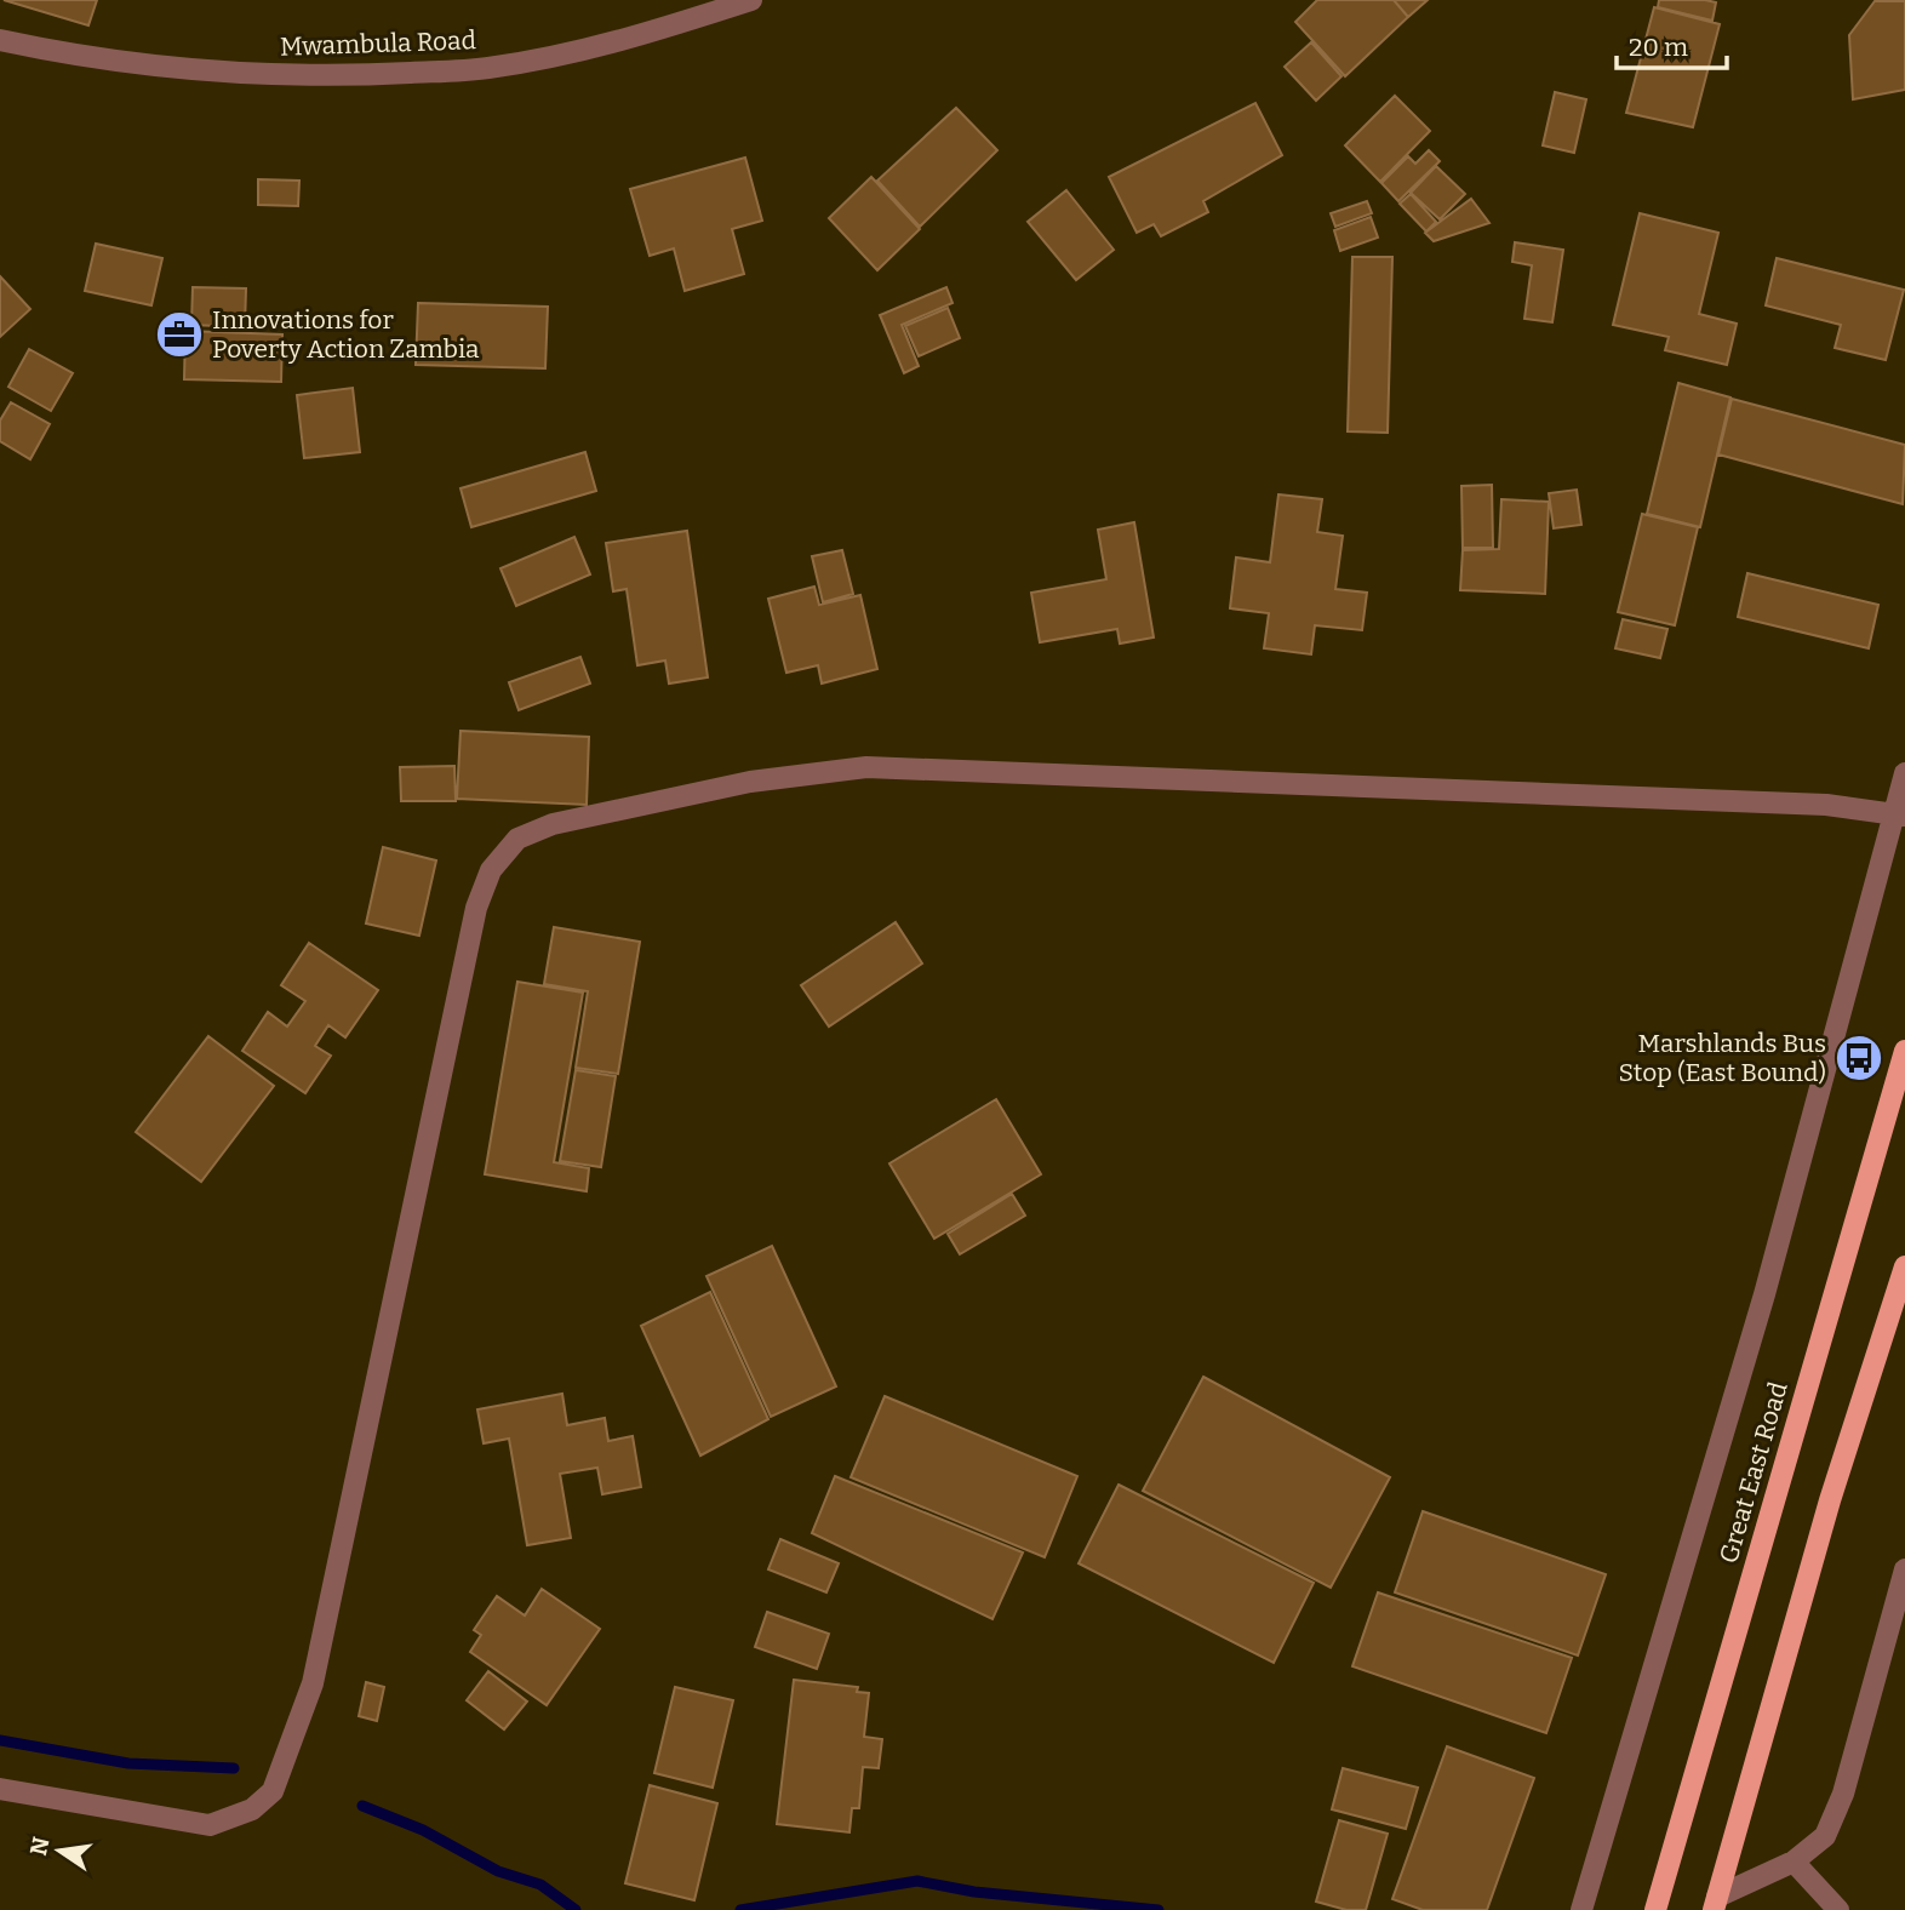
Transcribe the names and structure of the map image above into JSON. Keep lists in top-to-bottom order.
{
  "streets": {
    "main road": ["Great East Road"],
    "street": ["Mwambula Road"]
  },
  "places": {
    "office": ["Innovations for Poverty Action Zambia"],
    "bus stop": ["Marshlands Bus Stop (East Bound)"]
  },
  "scale_bar": "20 m",
  "north": "left"
}
